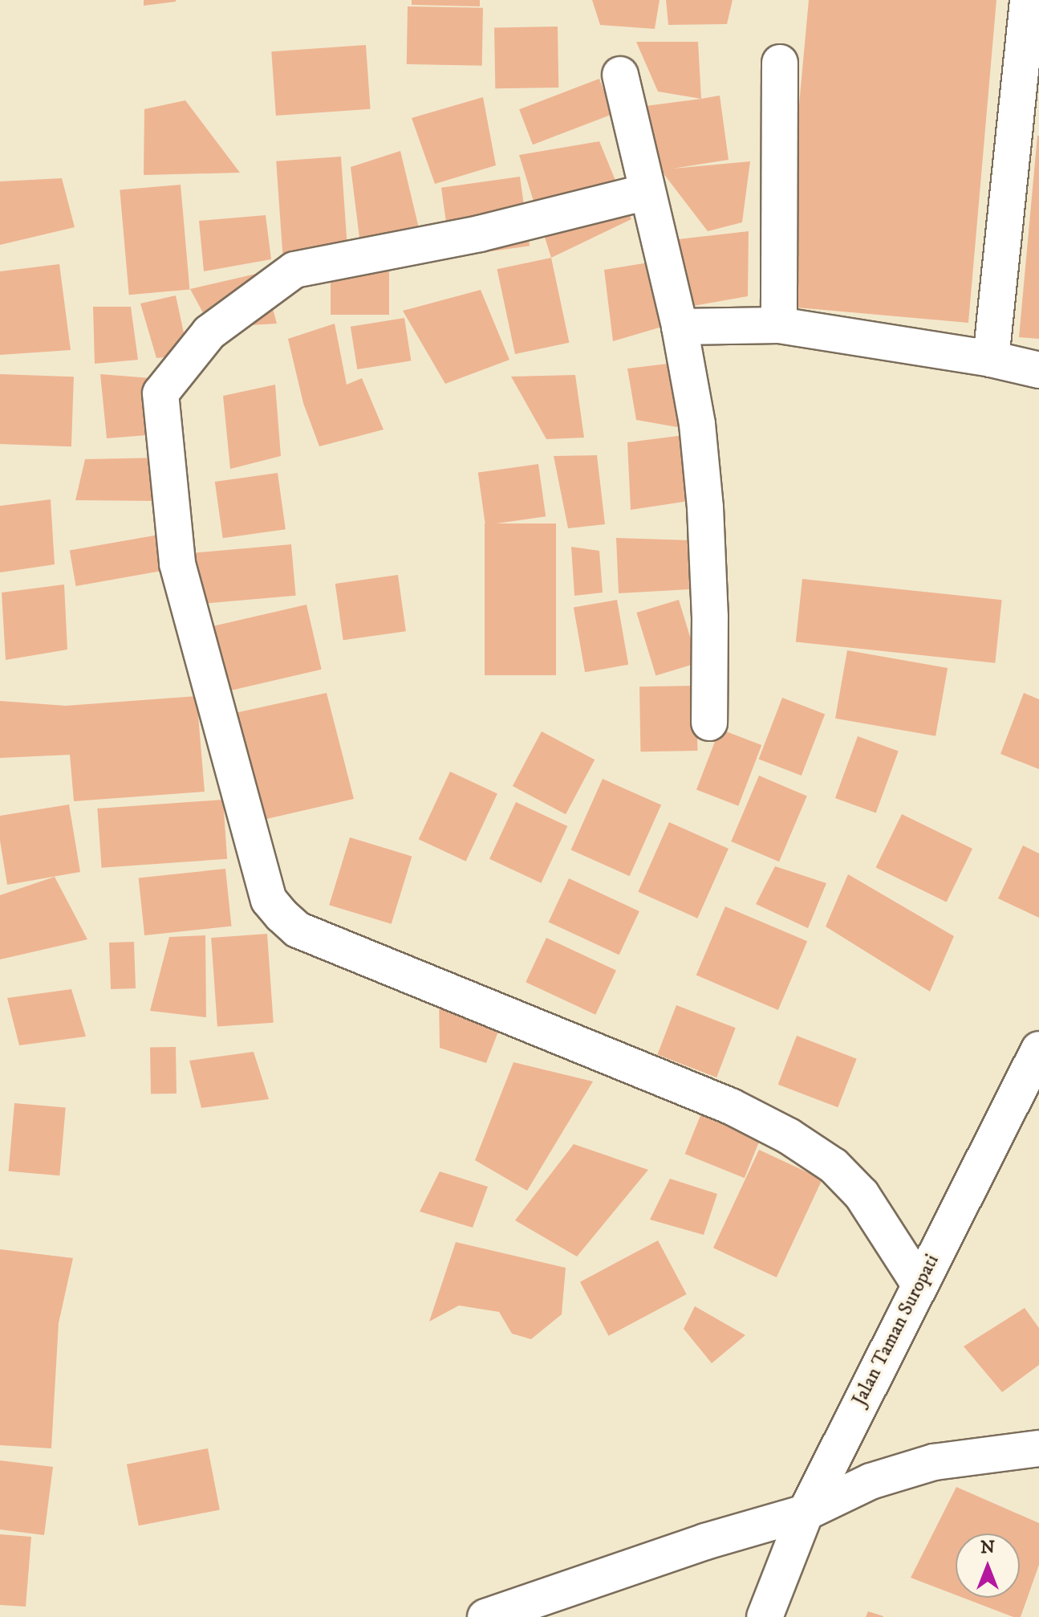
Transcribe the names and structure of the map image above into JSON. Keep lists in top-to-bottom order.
{
  "streets": {
    "street": ["Jalan Taman Suropati"]
  },
  "north": "top"
}
